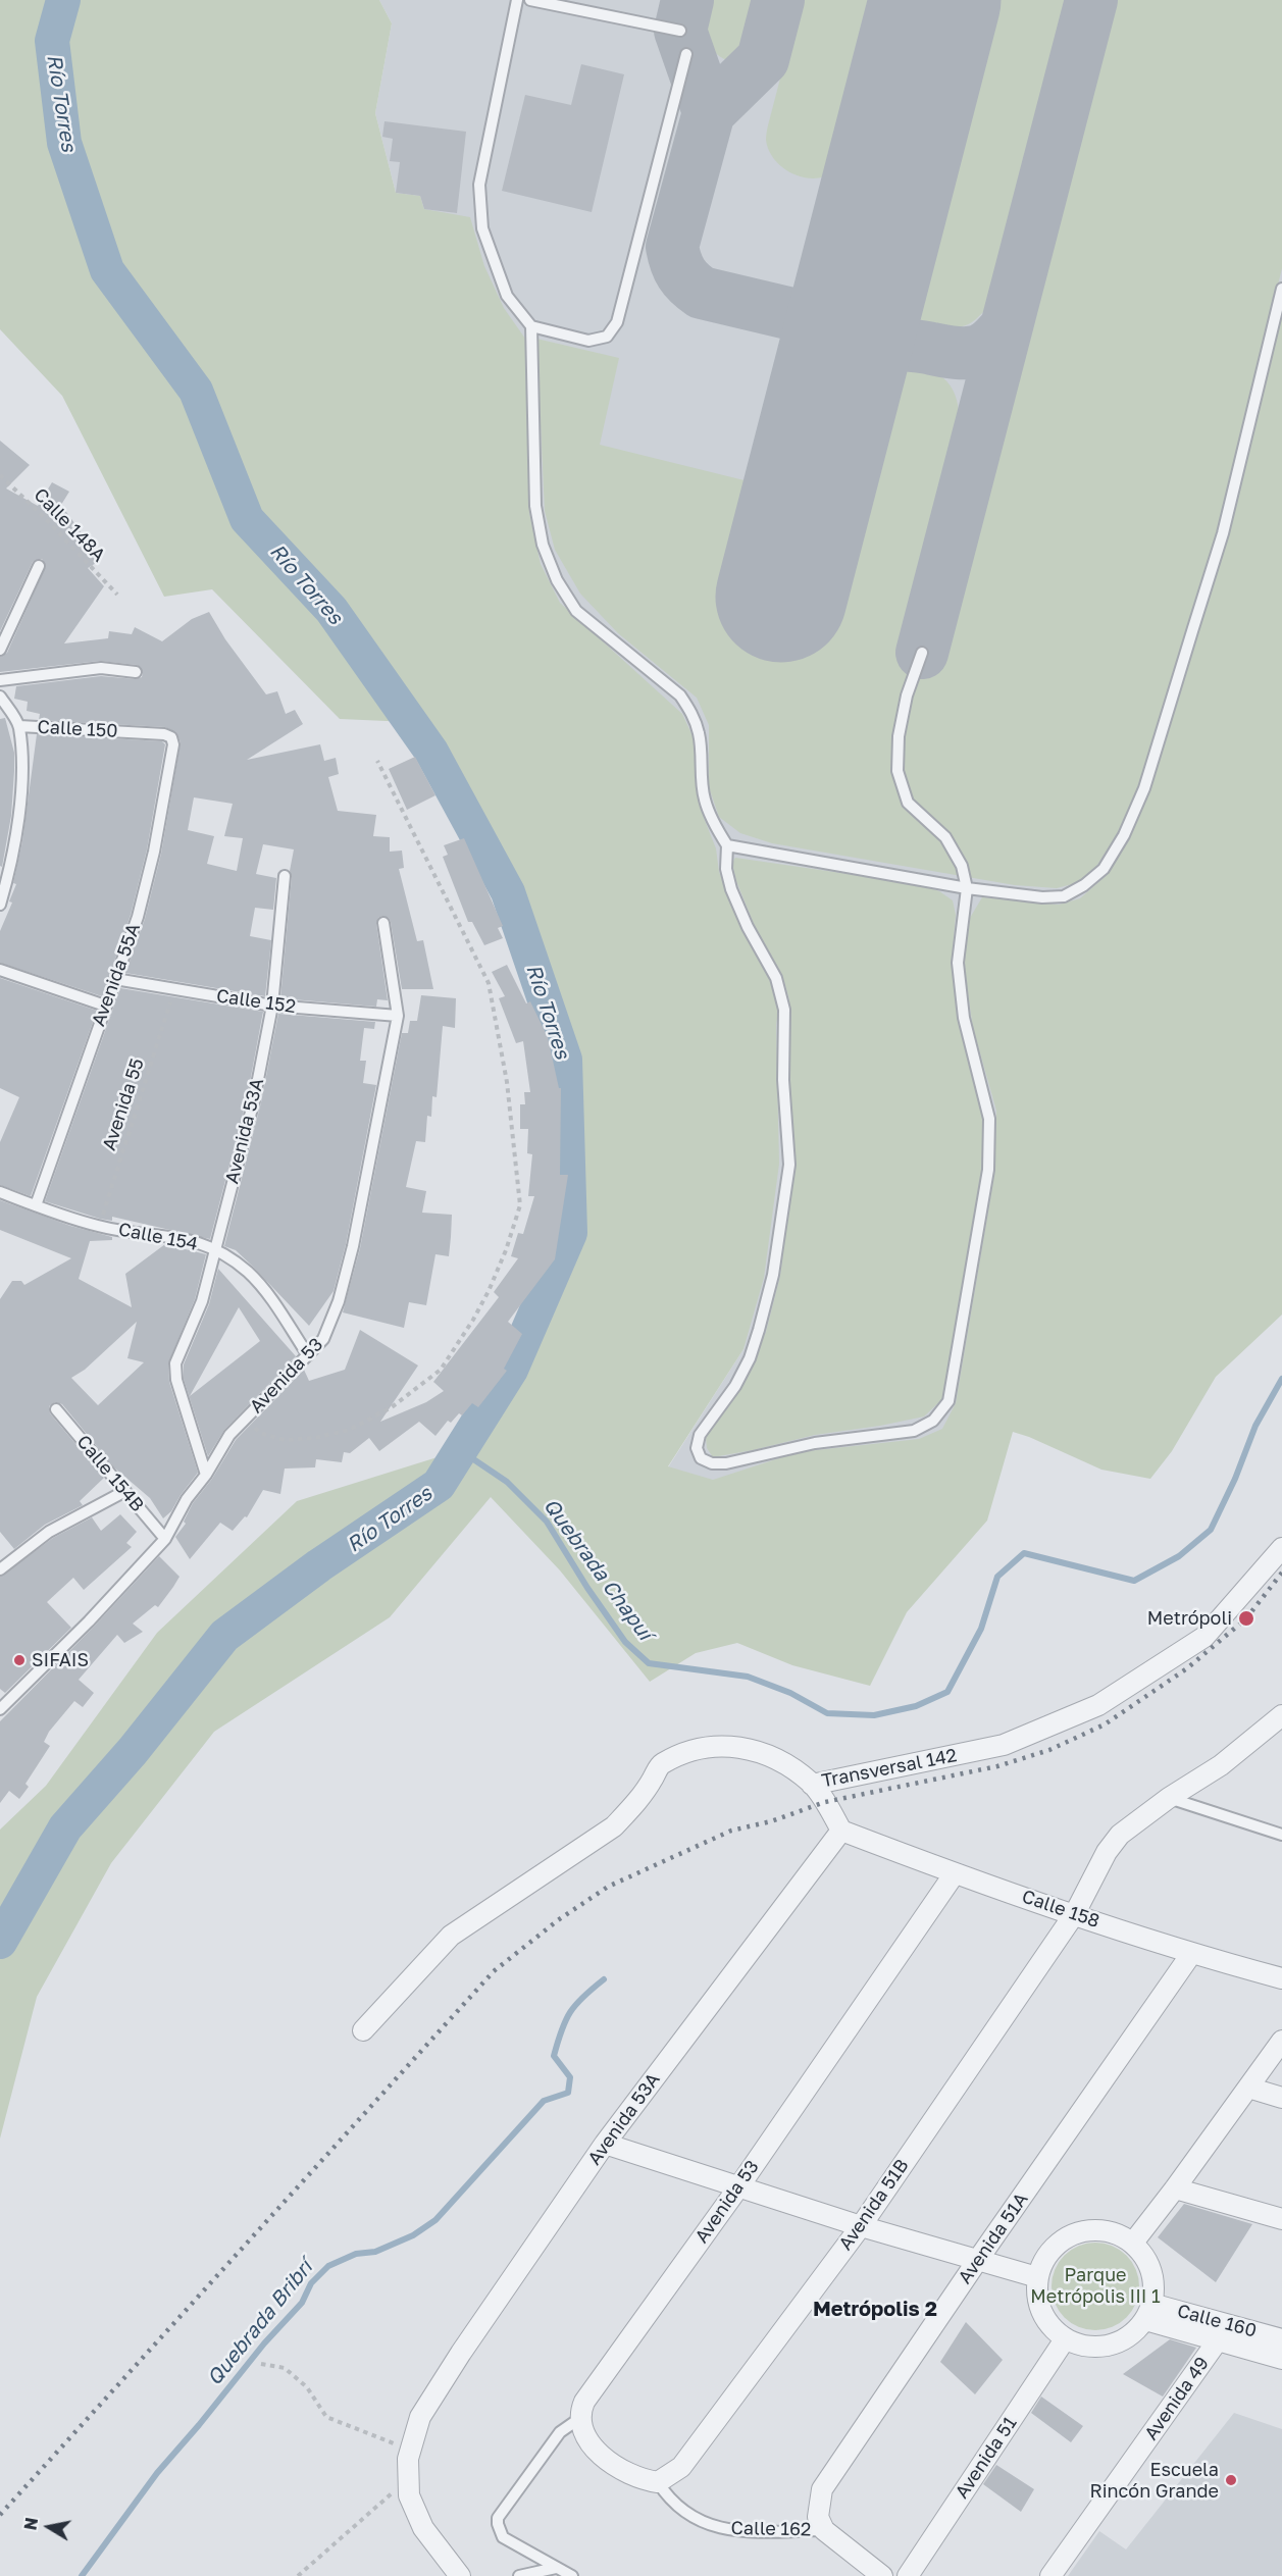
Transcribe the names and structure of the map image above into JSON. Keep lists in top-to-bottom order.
{
  "streets": {
    "street": [
      "Avenida 53A",
      "Avenida 53",
      "Transversal 142",
      "Calle 158",
      "Avenida 51B",
      "Avenida 51A",
      "Calle 160",
      "Avenida 49",
      "Avenida 51",
      "Calle 162"
    ],
    "lane": [
      "Calle 150",
      "Avenida 55A",
      "Calle 152",
      "Calle 154",
      "Calle 154B"
    ],
    "path": ["Calle 148A", "Avenida 55"]
  },
  "crossings": [
    ["Calle 150", "Avenida 55A"],
    ["Avenida 55A", "Calle 152"],
    ["Avenida 55A", "Calle 154"],
    ["Calle 152", "Avenida 55"],
    ["Calle 152", "Avenida 53A"],
    ["Calle 152", "Avenida 53"],
    ["Avenida 55", "Calle 154"],
    ["Avenida 53A", "Calle 154"],
    ["Avenida 53A", "Avenida 53"],
    ["Avenida 53A", "Calle 158"],
    ["Calle 154", "Avenida 53"],
    ["Avenida 53", "Calle 154B"],
    ["Avenida 53", "Calle 158"],
    ["Calle 158", "Avenida 51B"],
    ["Calle 158", "Avenida 51A"],
    ["Avenida 51B", "Calle 162"],
    ["Avenida 51A", "Calle 162"],
    ["Calle 160", "Avenida 49"],
    ["Calle 160", "Avenida 51"]
  ],
  "districts": ["Metrópolis 2"],
  "water": ["Río Torres", "Quebrada Chapuí", "Quebrada Bribrí"],
  "parks": ["Parque Metrópolis III 1"],
  "places": ["Metrópoli", "SIFAIS", "Escuela Rincón Grande"],
  "north": "left"
}
